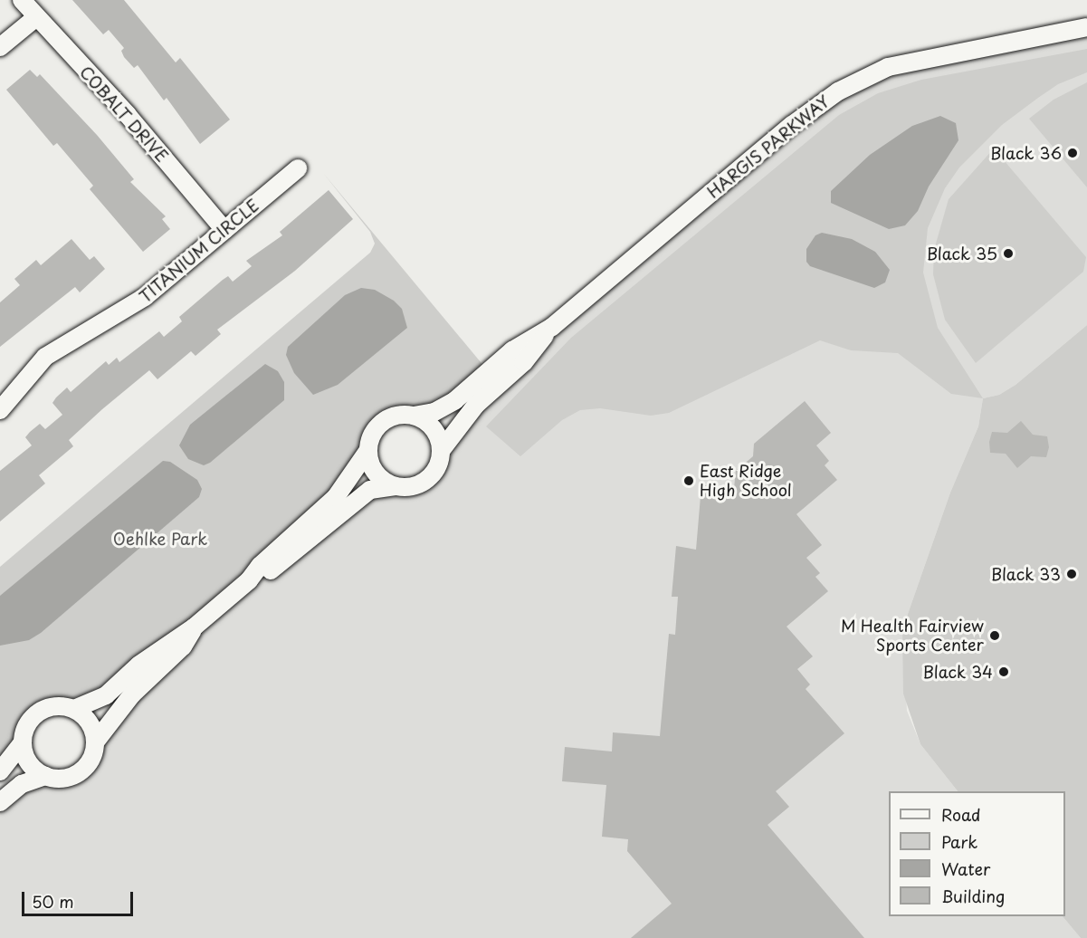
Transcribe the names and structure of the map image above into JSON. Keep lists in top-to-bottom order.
{
  "streets": {
    "street": ["COBALT DRIVE", "HARGIS PARKWAY", "TITANIUM CIRCLE"]
  },
  "crossings": [
    ["COBALT DRIVE", "TITANIUM CIRCLE"]
  ],
  "parks": ["Oehlke Park"],
  "places": [
    "Black 36",
    "Black 35",
    "East Ridge High School",
    "Black 33",
    "M Health Fairview Sports Center",
    "Black 34"
  ],
  "legend": [
    "Road",
    "Park",
    "Water",
    "Building"
  ],
  "scale_bar": "50 m"
}
